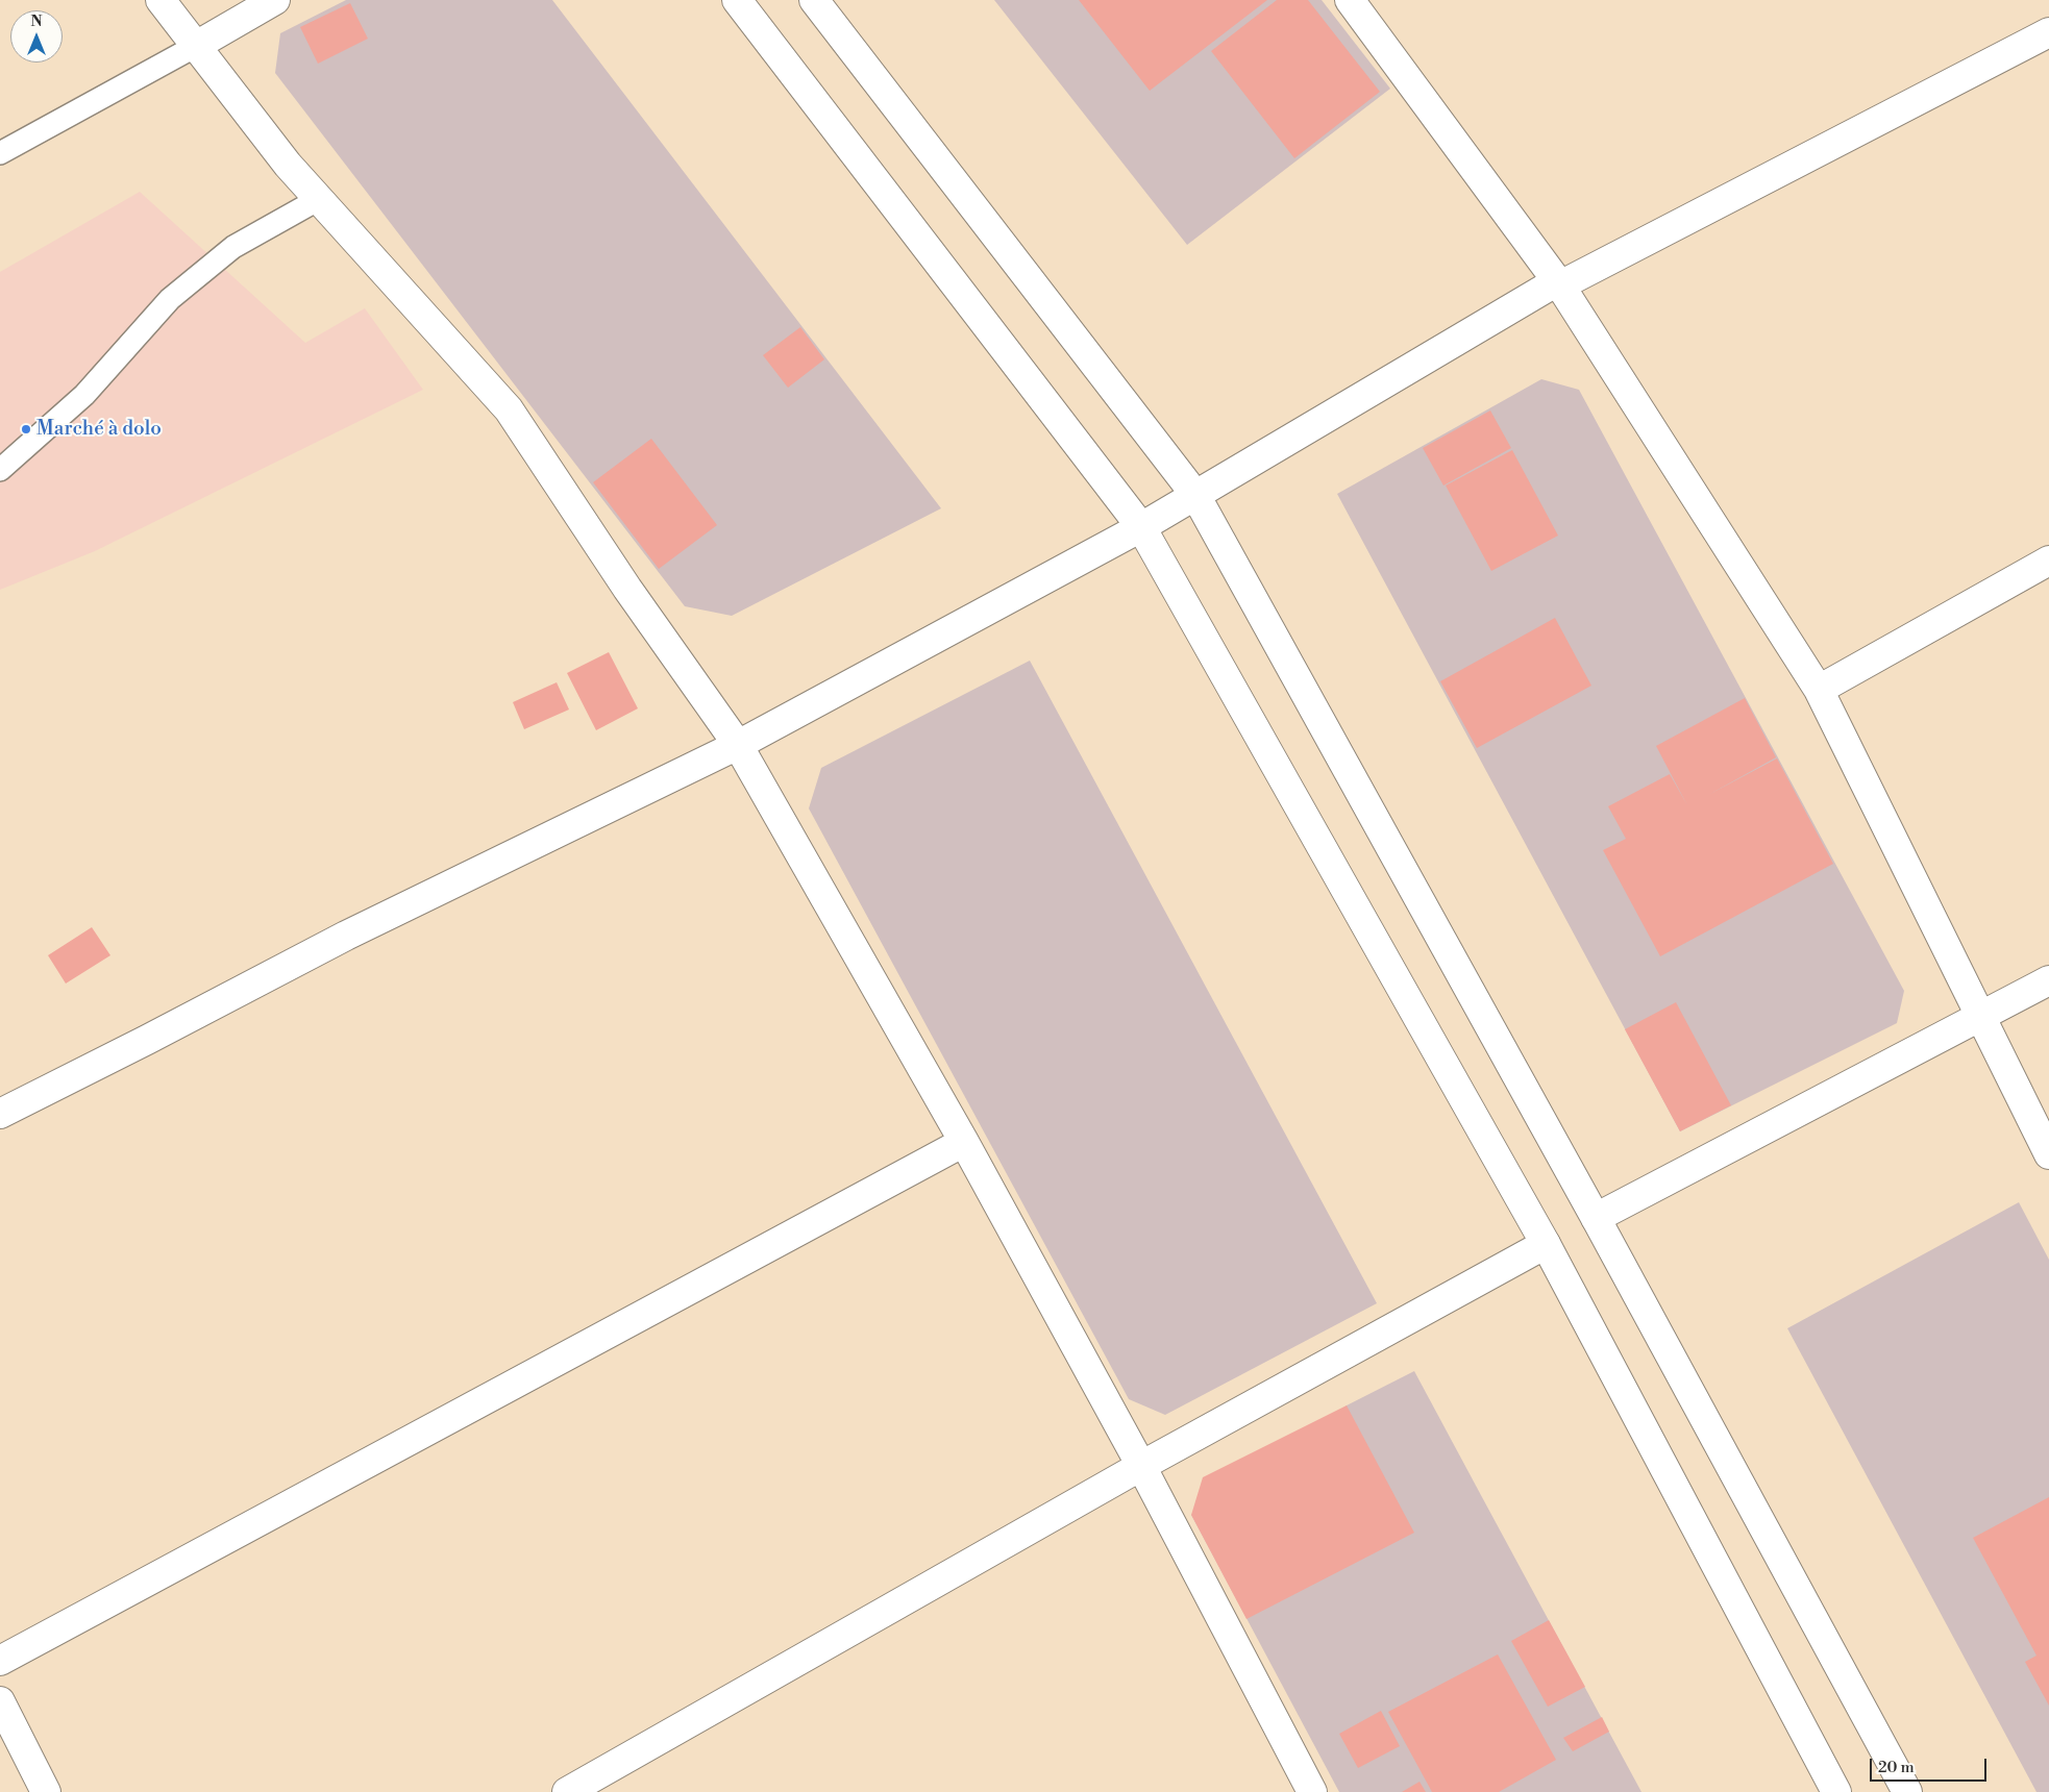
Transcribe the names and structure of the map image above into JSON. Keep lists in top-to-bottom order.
{
  "places": ["Marché à dolo"],
  "scale_bar": "20 m",
  "north": "top"
}
